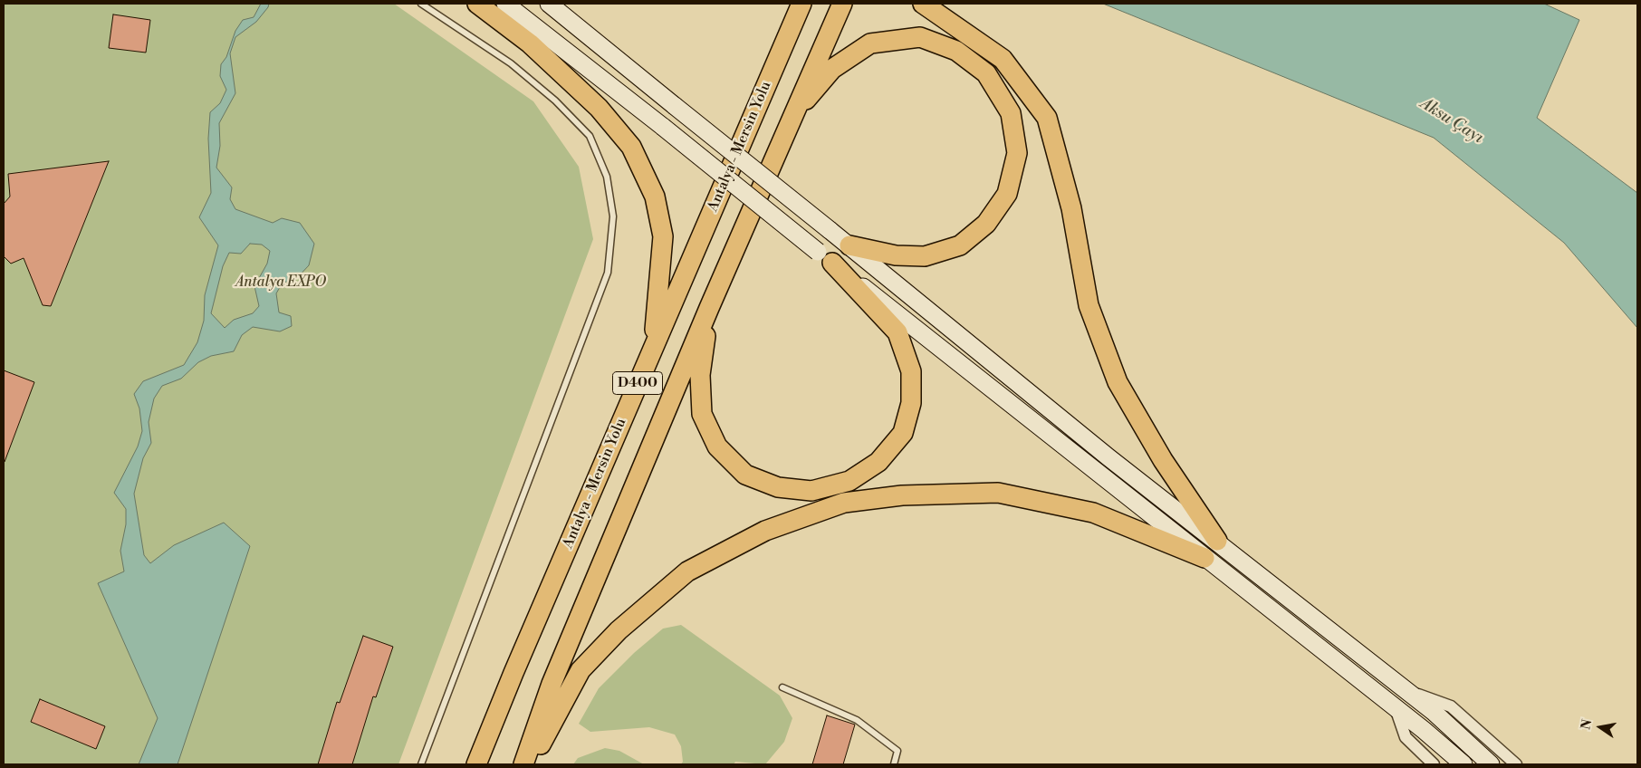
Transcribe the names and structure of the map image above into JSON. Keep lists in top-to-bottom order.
{
  "streets": {
    "highway": ["Antalya - Mersin Yolu", "D400"]
  },
  "water": ["Aksu Çayı"],
  "parks": ["Antalya EXPO"],
  "north": "left"
}
